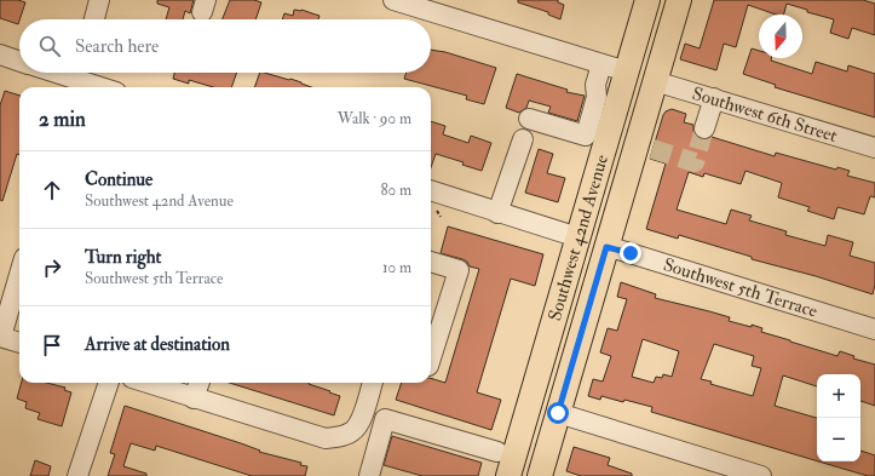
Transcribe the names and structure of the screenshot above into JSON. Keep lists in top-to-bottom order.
{
  "streets": {
    "main road": ["Southwest 42nd Avenue"],
    "street": ["Southwest 6th Street", "Southwest 5th Terrace"]
  },
  "crossings": [
    ["Southwest 6th Street", "Southwest 42nd Avenue"],
    ["Southwest 42nd Avenue", "Southwest 5th Terrace"]
  ],
  "north": "bottom",
  "page": {
    "search": "Search here",
    "heading": ["2 min", "Walk · 90 m"],
    "list": [
      ["Continue", "Southwest 42nd Avenue", "80 m"],
      ["Turn right", "Southwest 5th Terrace", "10 m"],
      "Arrive at destination"
    ],
    "map_buttons": ["+", "−"]
  }
}
